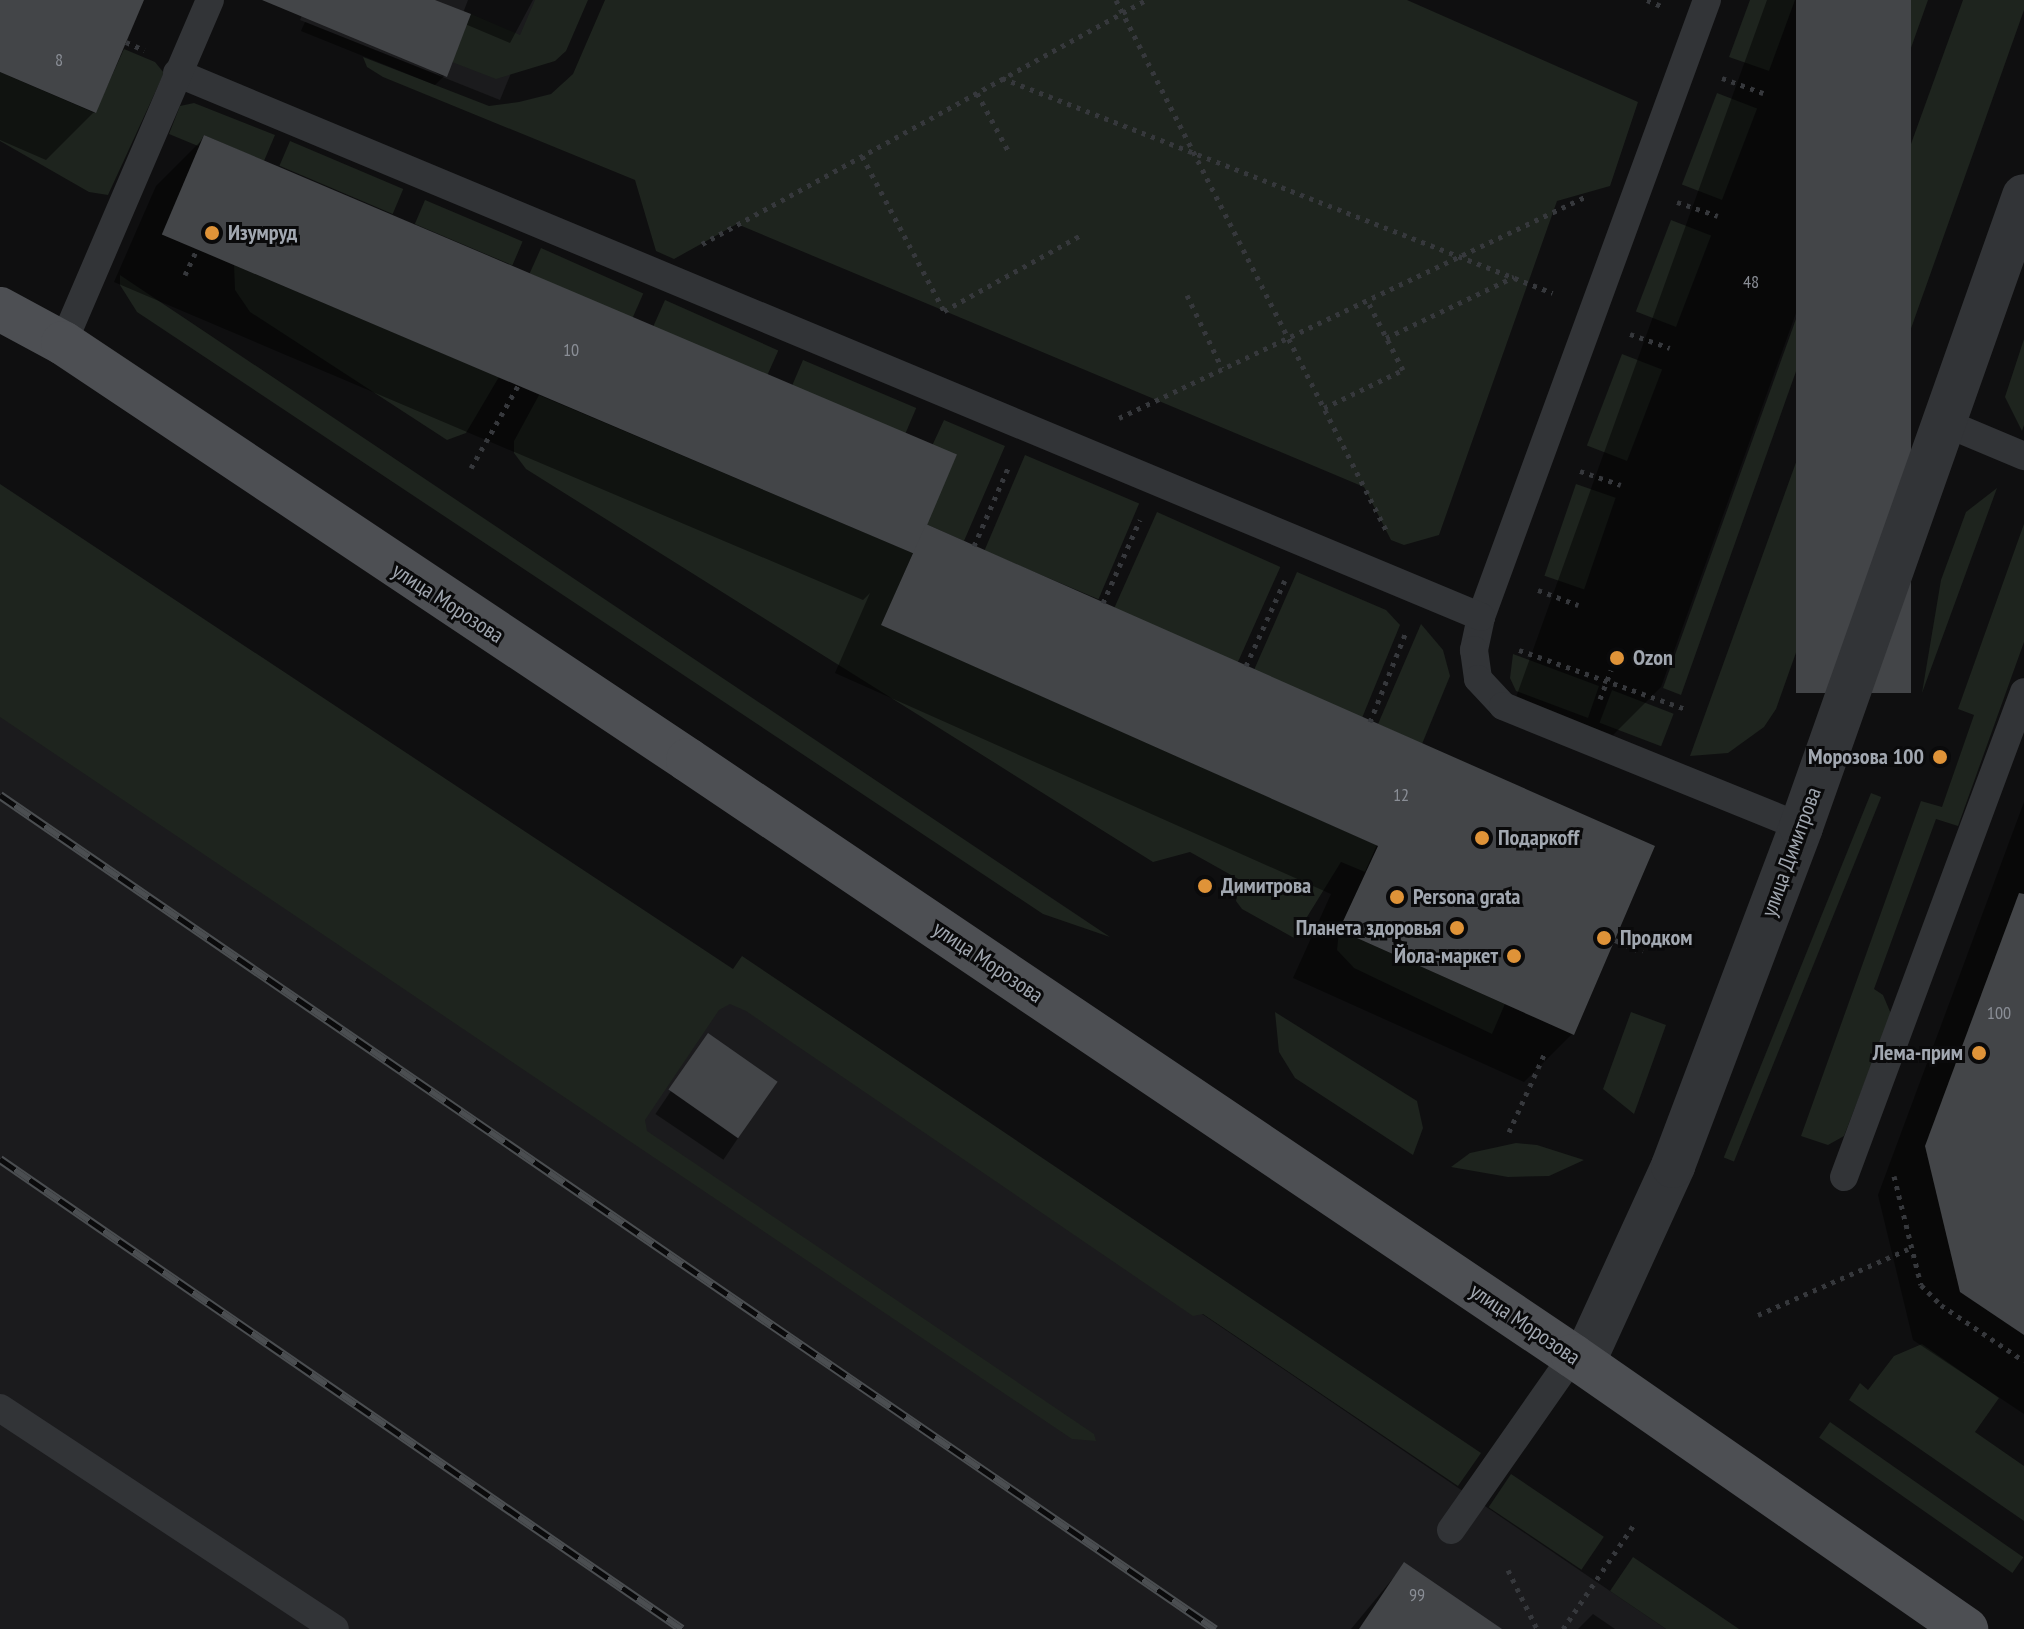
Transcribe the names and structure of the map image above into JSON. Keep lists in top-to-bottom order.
{
  "streets": {
    "main road": ["улица Морозова"],
    "street": ["улица Димитрова"]
  },
  "crossings": [
    ["улица Морозова", "улица Димитрова"]
  ],
  "places": [
    "Изумруд",
    "Ozon",
    "Морозова 100",
    "Подаркоff",
    "Димитрова",
    "Persona grata",
    "Планета здоровья",
    "Продком",
    "Йола-маркет",
    "Лема-прим"
  ],
  "house_numbers": [
    "8",
    "48",
    "10",
    "12",
    "100",
    "99"
  ]
}
